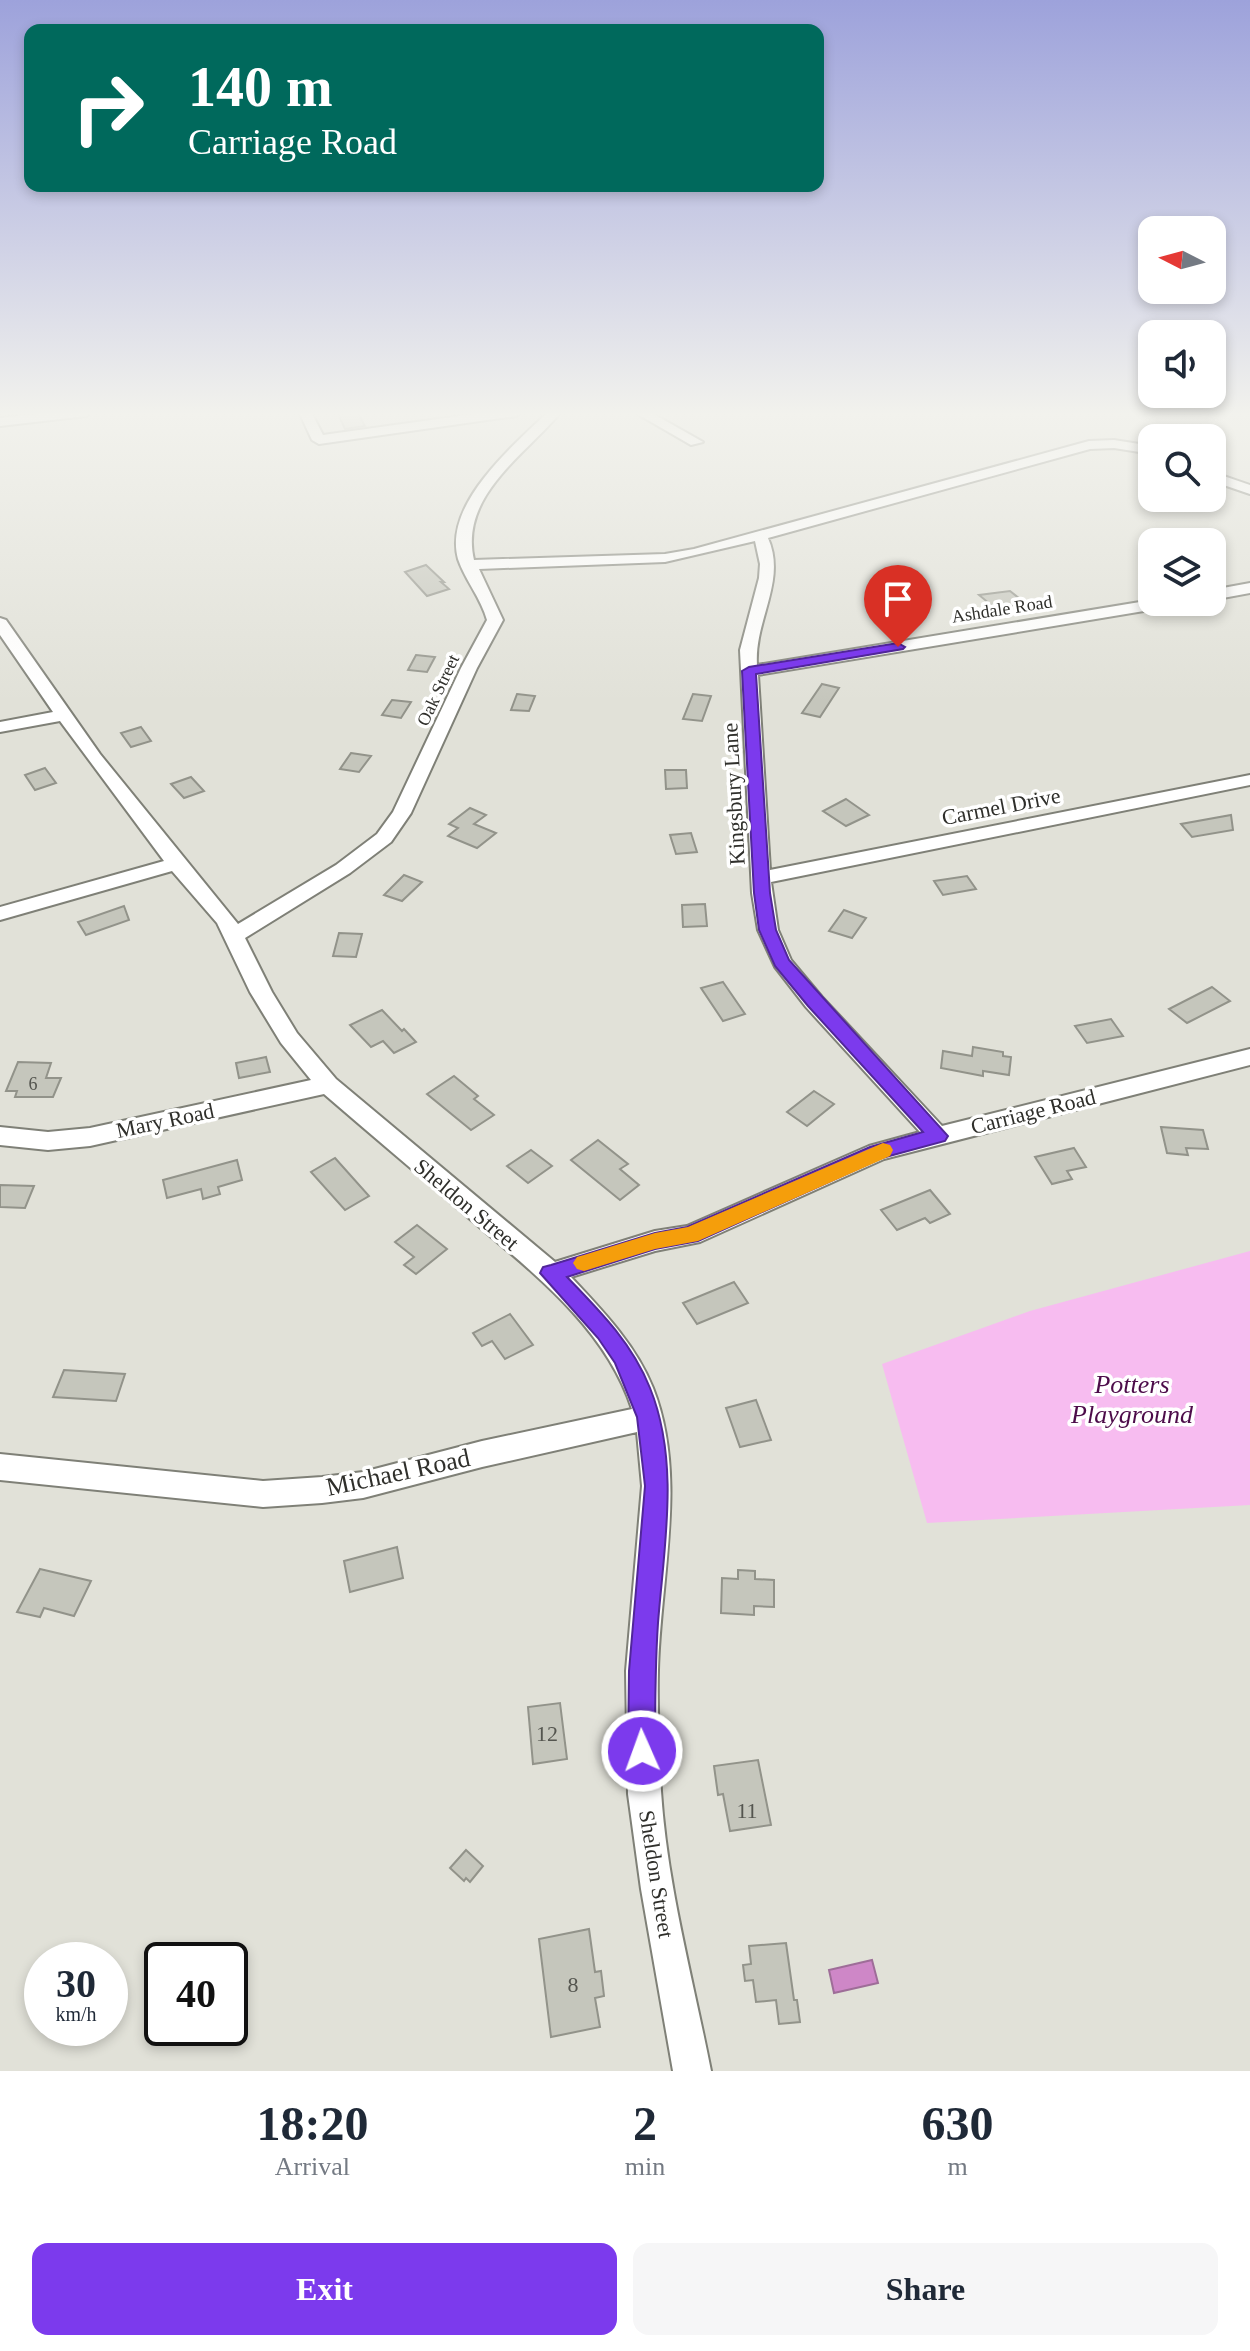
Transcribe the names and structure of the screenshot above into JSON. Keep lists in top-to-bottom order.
{
  "streets": {
    "street": [
      "Ashdale Road",
      "Oak Street",
      "Kingsbury Lane",
      "Carmel Drive",
      "Carriage Road",
      "Mary Road",
      "Sheldon Street",
      "Michael Road"
    ]
  },
  "crossings": [
    ["Ashdale Road", "Kingsbury Lane"],
    ["Oak Street", "Sheldon Street"],
    ["Kingsbury Lane", "Carmel Drive"],
    ["Kingsbury Lane", "Carriage Road"],
    ["Carriage Road", "Sheldon Street"],
    ["Mary Road", "Sheldon Street"],
    ["Sheldon Street", "Michael Road"]
  ],
  "parks": ["Potters Playground"],
  "house_numbers": [
    "6",
    "12",
    "11",
    "8"
  ],
  "north": "left",
  "page": {
    "turn": ["140 m", "Carriage Road"],
    "speed": "30 km/h",
    "limit": "40",
    "eta": [
      "18:20",
      "Arrival",
      "2",
      "min",
      "630",
      "m"
    ],
    "buttons": ["Exit", "Share"]
  }
}
